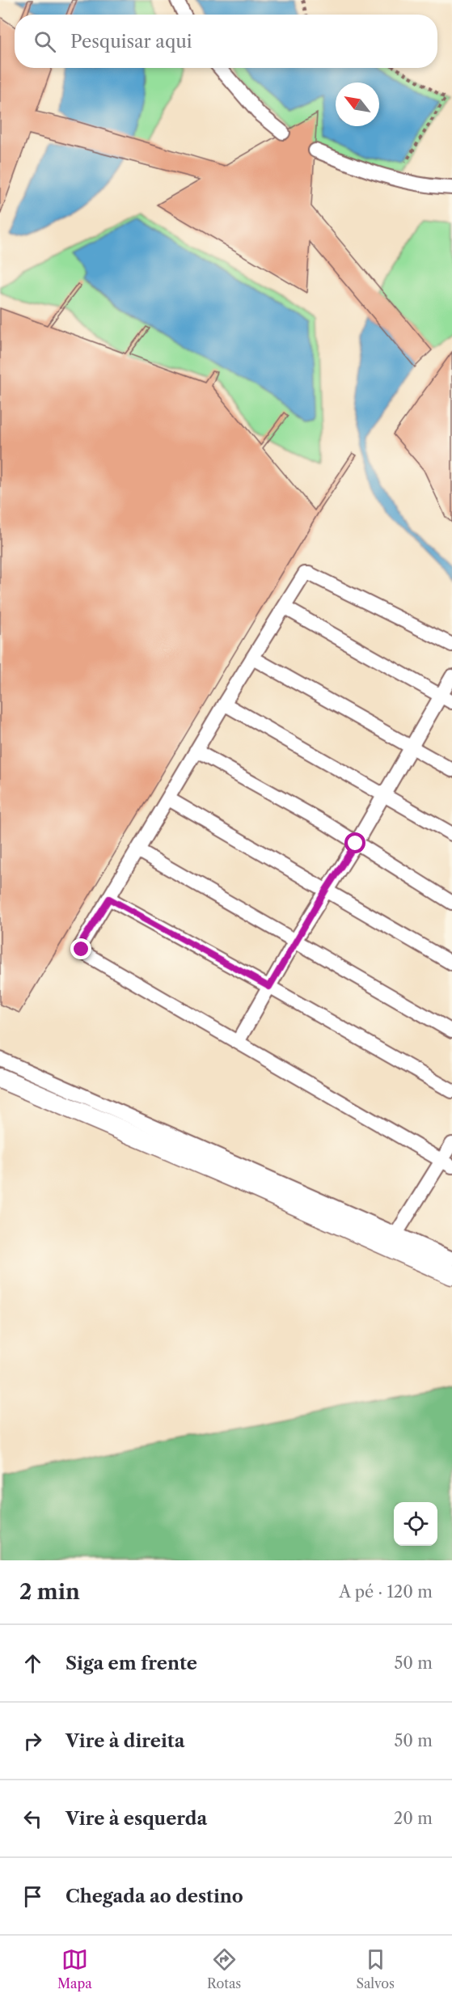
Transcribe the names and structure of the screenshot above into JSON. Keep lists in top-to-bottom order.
{
  "north": "top left",
  "page": {
    "search": "Pesquisar aqui",
    "heading": ["2 min", "A pé · 120 m"],
    "list": [
      ["Siga em frente", "50 m"],
      ["Vire à direita", "50 m"],
      ["Vire à esquerda", "20 m"],
      "Chegada ao destino"
    ],
    "nav": ["Mapa", "Rotas", "Salvos"]
  }
}
